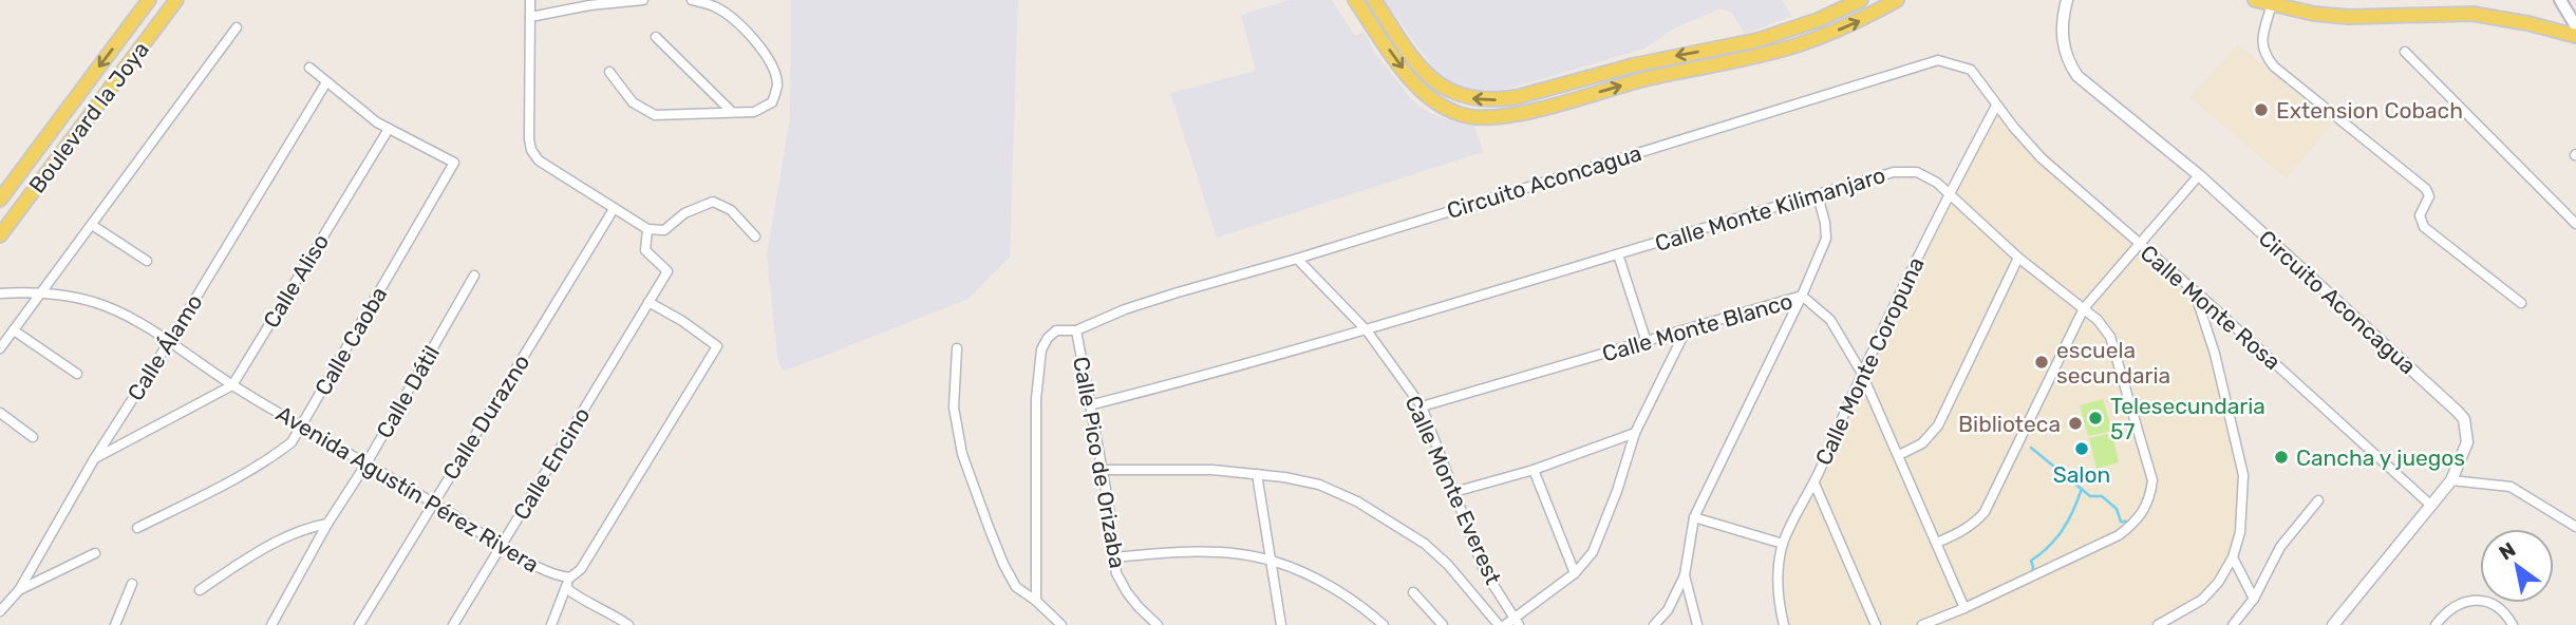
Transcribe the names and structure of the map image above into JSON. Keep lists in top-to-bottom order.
{
  "streets": {
    "main road": ["Boulevard la Joya"],
    "street": [
      "Circuito Aconcagua",
      "Calle Monte Kilimanjaro",
      "Calle Aliso",
      "Calle Monte Rosa",
      "Calle Monte Blanco",
      "Calle Caoba",
      "Calle Álamo",
      "Calle Monte Coropuna",
      "Calle Dátil",
      "Calle Durazno",
      "Calle Pico de Orizaba",
      "Calle Encino",
      "Avenida Agustín Pérez Rivera",
      "Calle Monte Everest"
    ]
  },
  "crossings": [
    ["Circuito Aconcagua", "Calle Monte Rosa"],
    ["Circuito Aconcagua", "Calle Monte Coropuna"],
    ["Circuito Aconcagua", "Calle Pico de Orizaba"],
    ["Circuito Aconcagua", "Calle Monte Everest"],
    ["Calle Monte Kilimanjaro", "Calle Monte Blanco"],
    ["Calle Monte Kilimanjaro", "Calle Monte Coropuna"],
    ["Calle Monte Kilimanjaro", "Calle Pico de Orizaba"],
    ["Calle Monte Kilimanjaro", "Calle Monte Everest"],
    ["Calle Aliso", "Calle Caoba"],
    ["Calle Aliso", "Avenida Agustín Pérez Rivera"],
    ["Calle Monte Rosa", "Calle Monte Coropuna"],
    ["Calle Monte Blanco", "Calle Monte Coropuna"],
    ["Calle Monte Blanco", "Calle Monte Everest"],
    ["Calle Caoba", "Avenida Agustín Pérez Rivera"],
    ["Calle Álamo", "Avenida Agustín Pérez Rivera"],
    ["Calle Dátil", "Avenida Agustín Pérez Rivera"],
    ["Calle Durazno", "Avenida Agustín Pérez Rivera"],
    ["Calle Encino", "Avenida Agustín Pérez Rivera"]
  ],
  "places": [
    "Extension Cobach",
    "escuela secundaria",
    "Telesecundaria 57",
    "Biblioteca",
    "Salon",
    "Cancha y juegos"
  ],
  "north": "top left"
}
